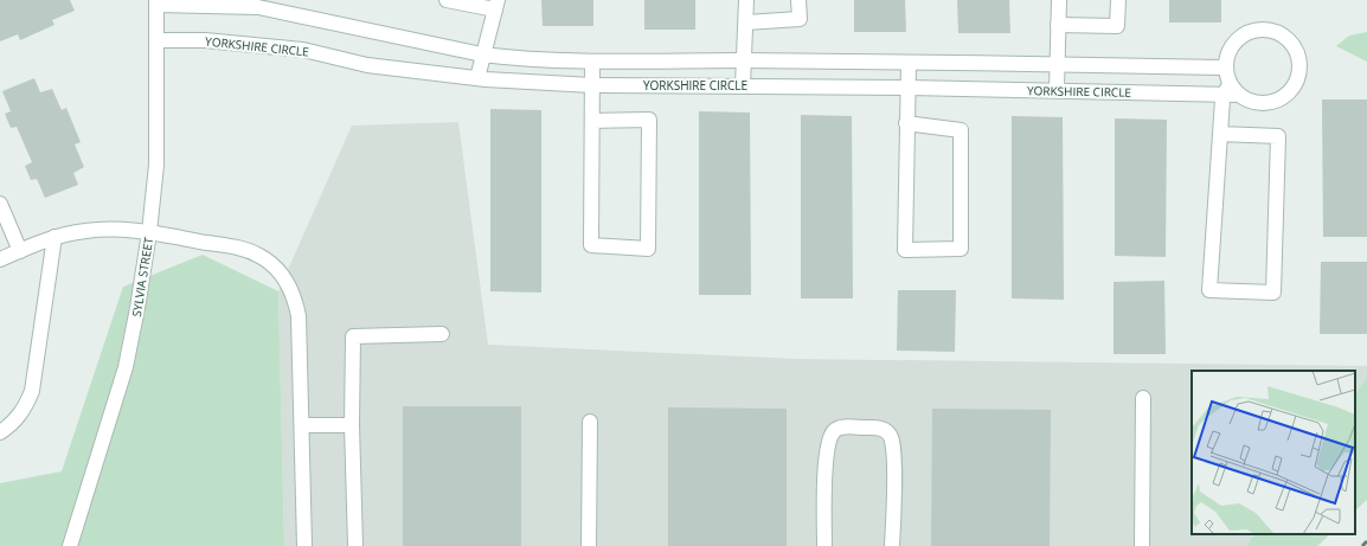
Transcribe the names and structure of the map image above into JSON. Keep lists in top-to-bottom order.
{
  "streets": {
    "street": ["YORKSHIRE CIRCLE", "SYLVIA STREET"]
  },
  "crossings": [
    ["YORKSHIRE CIRCLE", "SYLVIA STREET"]
  ]
}
